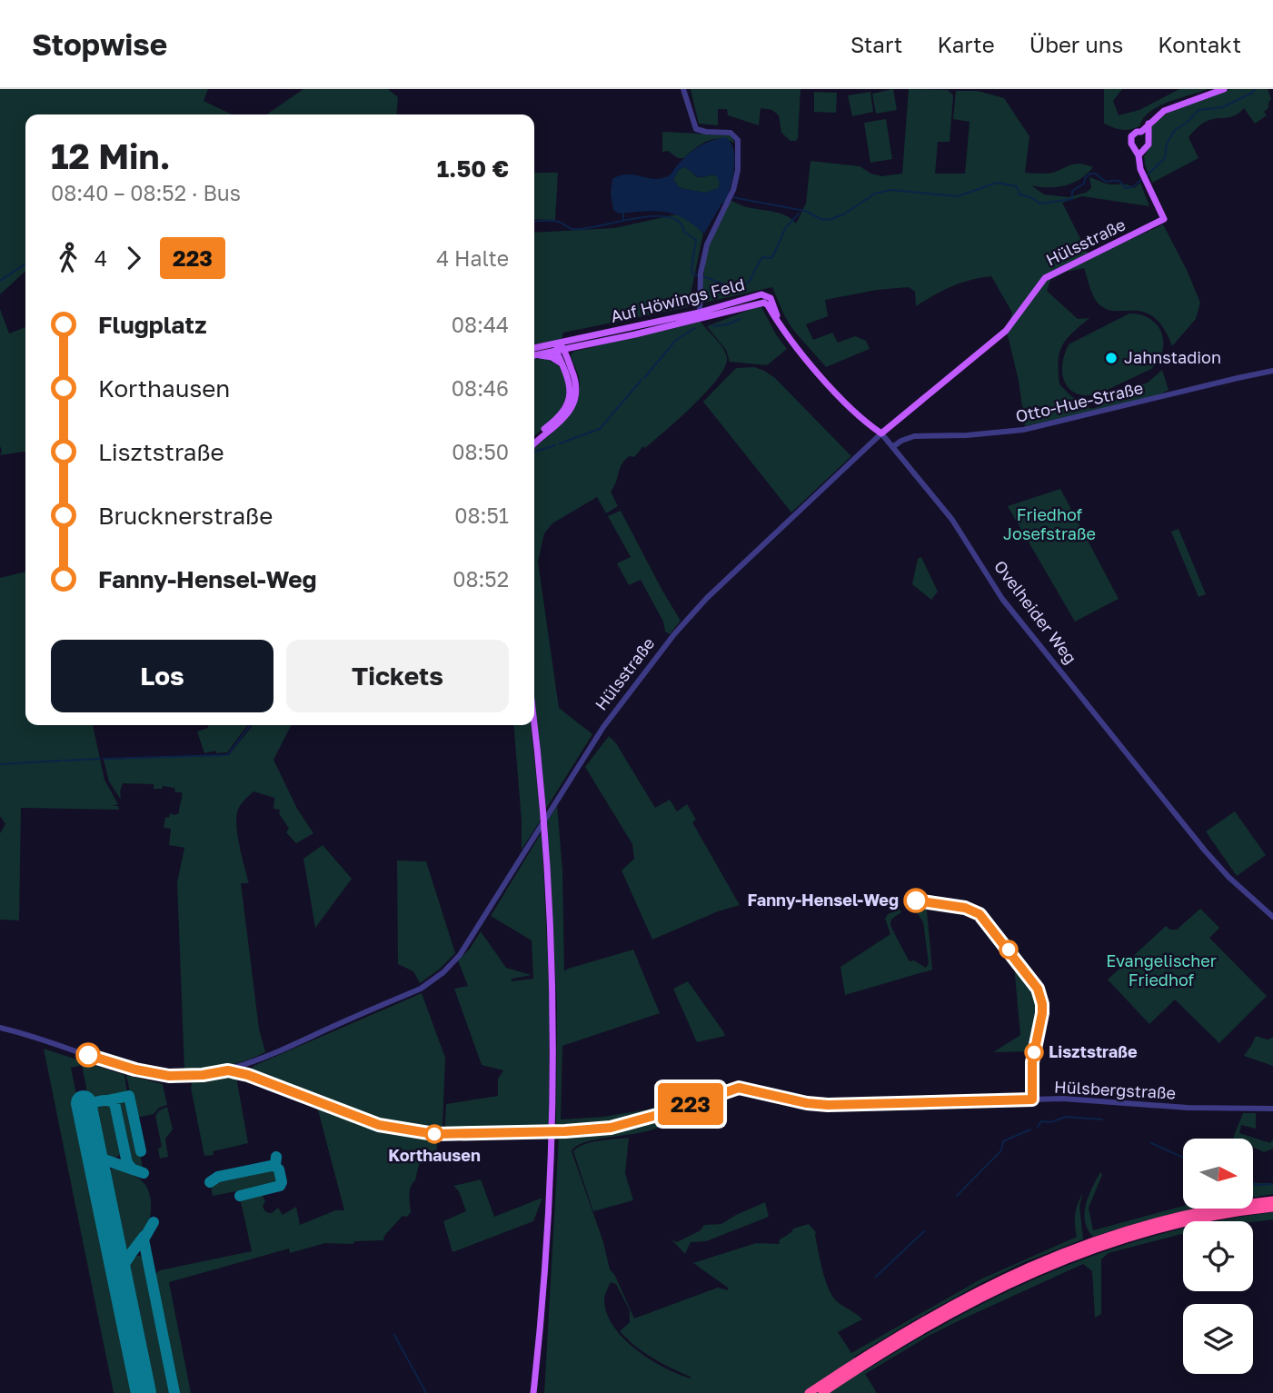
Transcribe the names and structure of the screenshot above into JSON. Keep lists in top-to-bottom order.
{
  "streets": {
    "main road": ["Hülsstraße", "Auf Höwings Feld", "Ovelheider Weg"],
    "street": ["Otto-Hue-Straße", "Hülsbergstraße"]
  },
  "crossings": [
    ["Hülsstraße", "Ovelheider Weg"],
    ["Hülsstraße", "Hülsbergstraße"],
    ["Auf Höwings Feld", "Ovelheider Weg"],
    ["Otto-Hue-Straße", "Ovelheider Weg"]
  ],
  "parks": ["Friedhof Josefstraße", "Evangelischer Friedhof"],
  "places": [
    "Jahnstadion",
    "Fanny-Hensel-Weg",
    "Lisztstraße",
    "Korthausen"
  ],
  "lines": ["bus line 223"],
  "north": "right",
  "page": {
    "header": "Stopwise",
    "nav": [
      "Start",
      "Karte",
      "Über uns",
      "Kontakt"
    ],
    "on_map": "223",
    "heading": ["12 Min.", "08:40 – 08:52 · Bus", "1.50 €"],
    "legs": ["4", "223", "4 Halte"],
    "list": [
      {
        "name": "Flugplatz",
        "value": "08:44"
      },
      {
        "name": "Korthausen",
        "value": "08:46"
      },
      {
        "name": "Lisztstraße",
        "value": "08:50"
      },
      {
        "name": "Brucknerstraße",
        "value": "08:51"
      },
      {
        "name": "Fanny-Hensel-Weg",
        "value": "08:52"
      }
    ],
    "buttons": ["Los", "Tickets"]
  }
}
